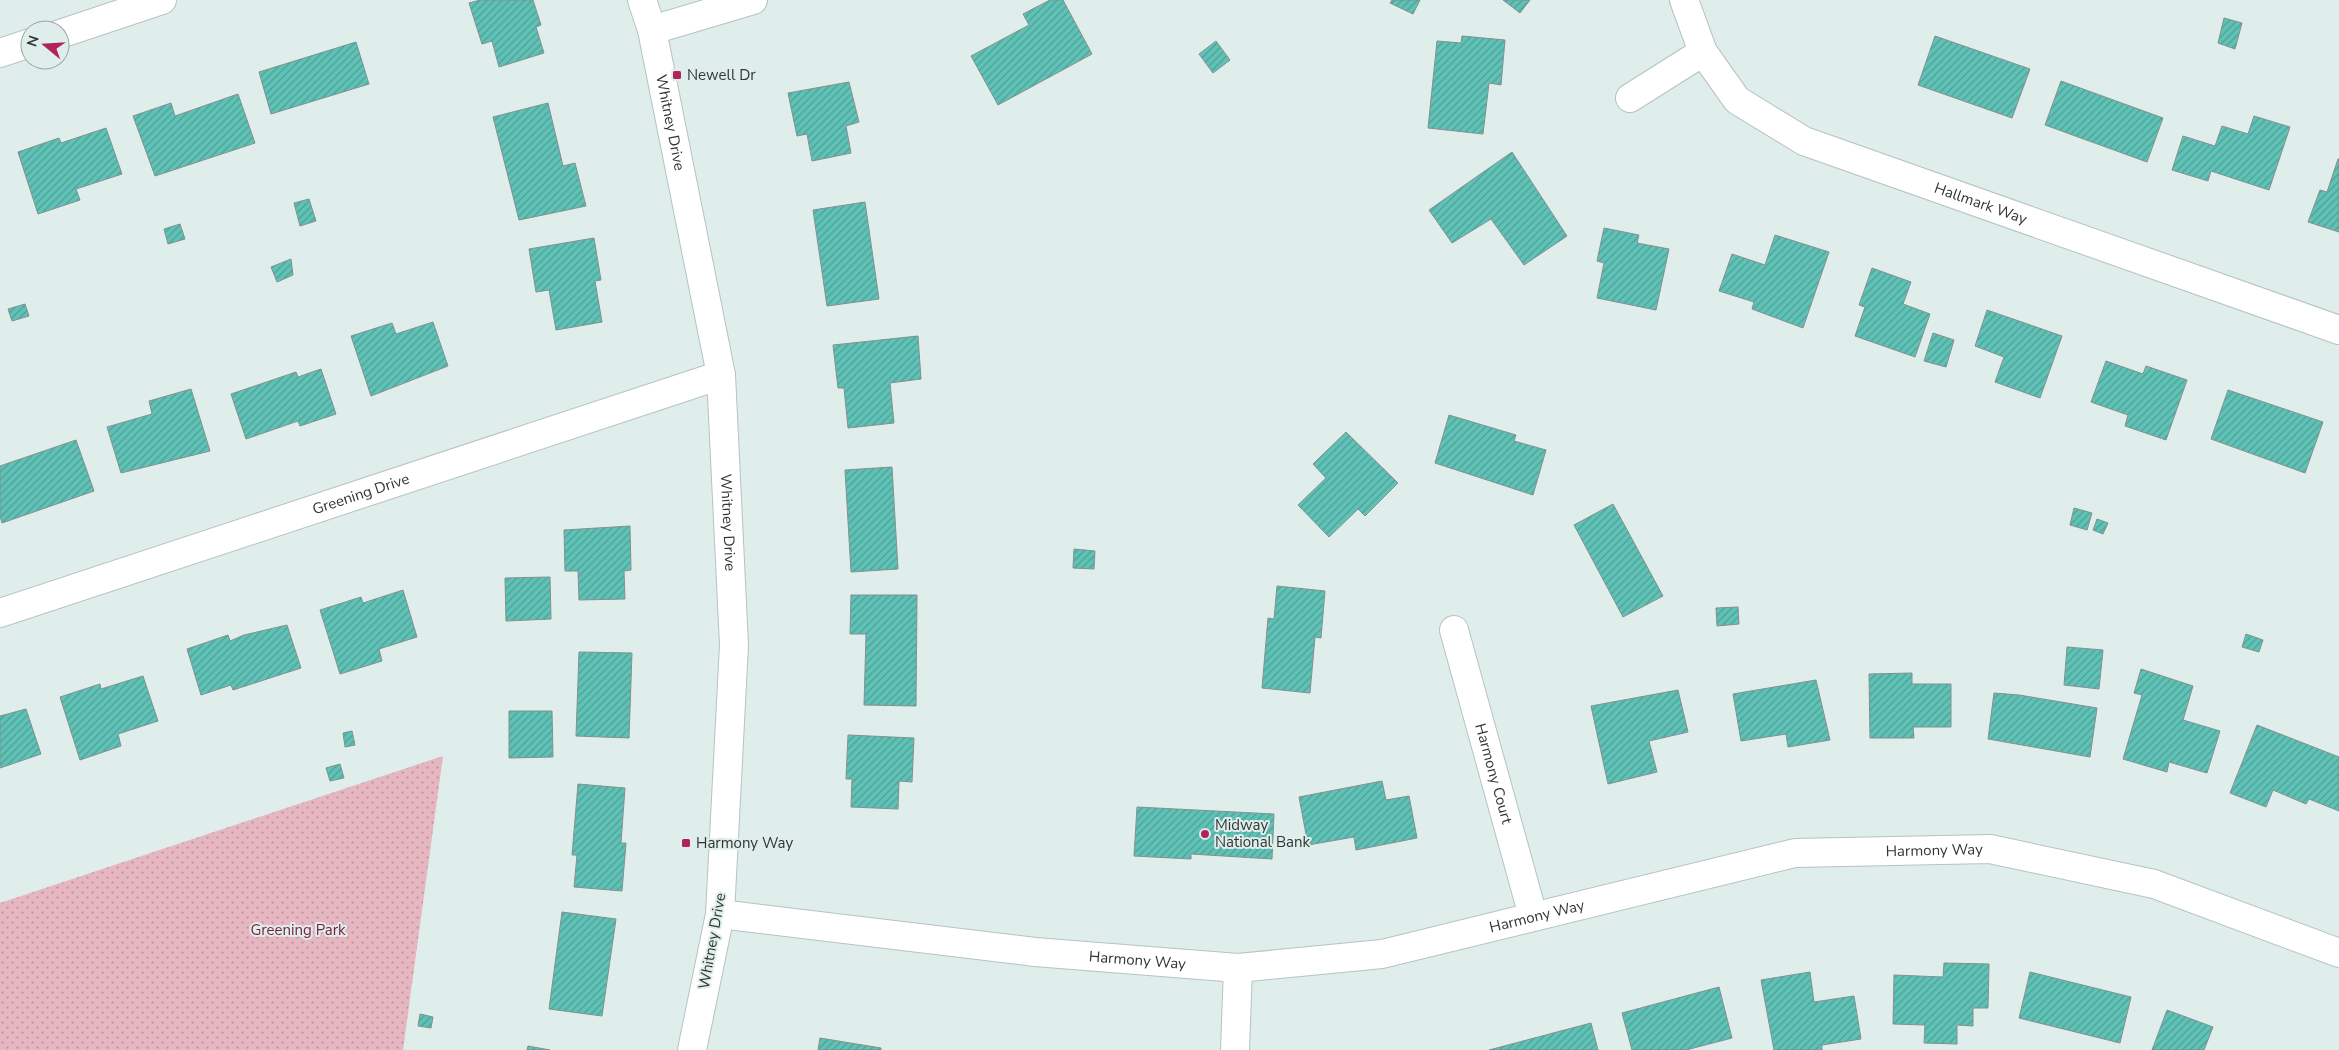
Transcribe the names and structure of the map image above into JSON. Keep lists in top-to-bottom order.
{
  "streets": {
    "street": [
      "Whitney Drive",
      "Hallmark Way",
      "Greening Drive",
      "Harmony Court",
      "Harmony Way"
    ]
  },
  "crossings": [
    ["Whitney Drive", "Greening Drive"],
    ["Whitney Drive", "Harmony Way"],
    ["Harmony Court", "Harmony Way"]
  ],
  "parks": ["Greening Park"],
  "places": {
    "transit": ["Newell Dr", "Harmony Way"],
    "other": ["Midway National Bank"]
  },
  "north": "left"
}
